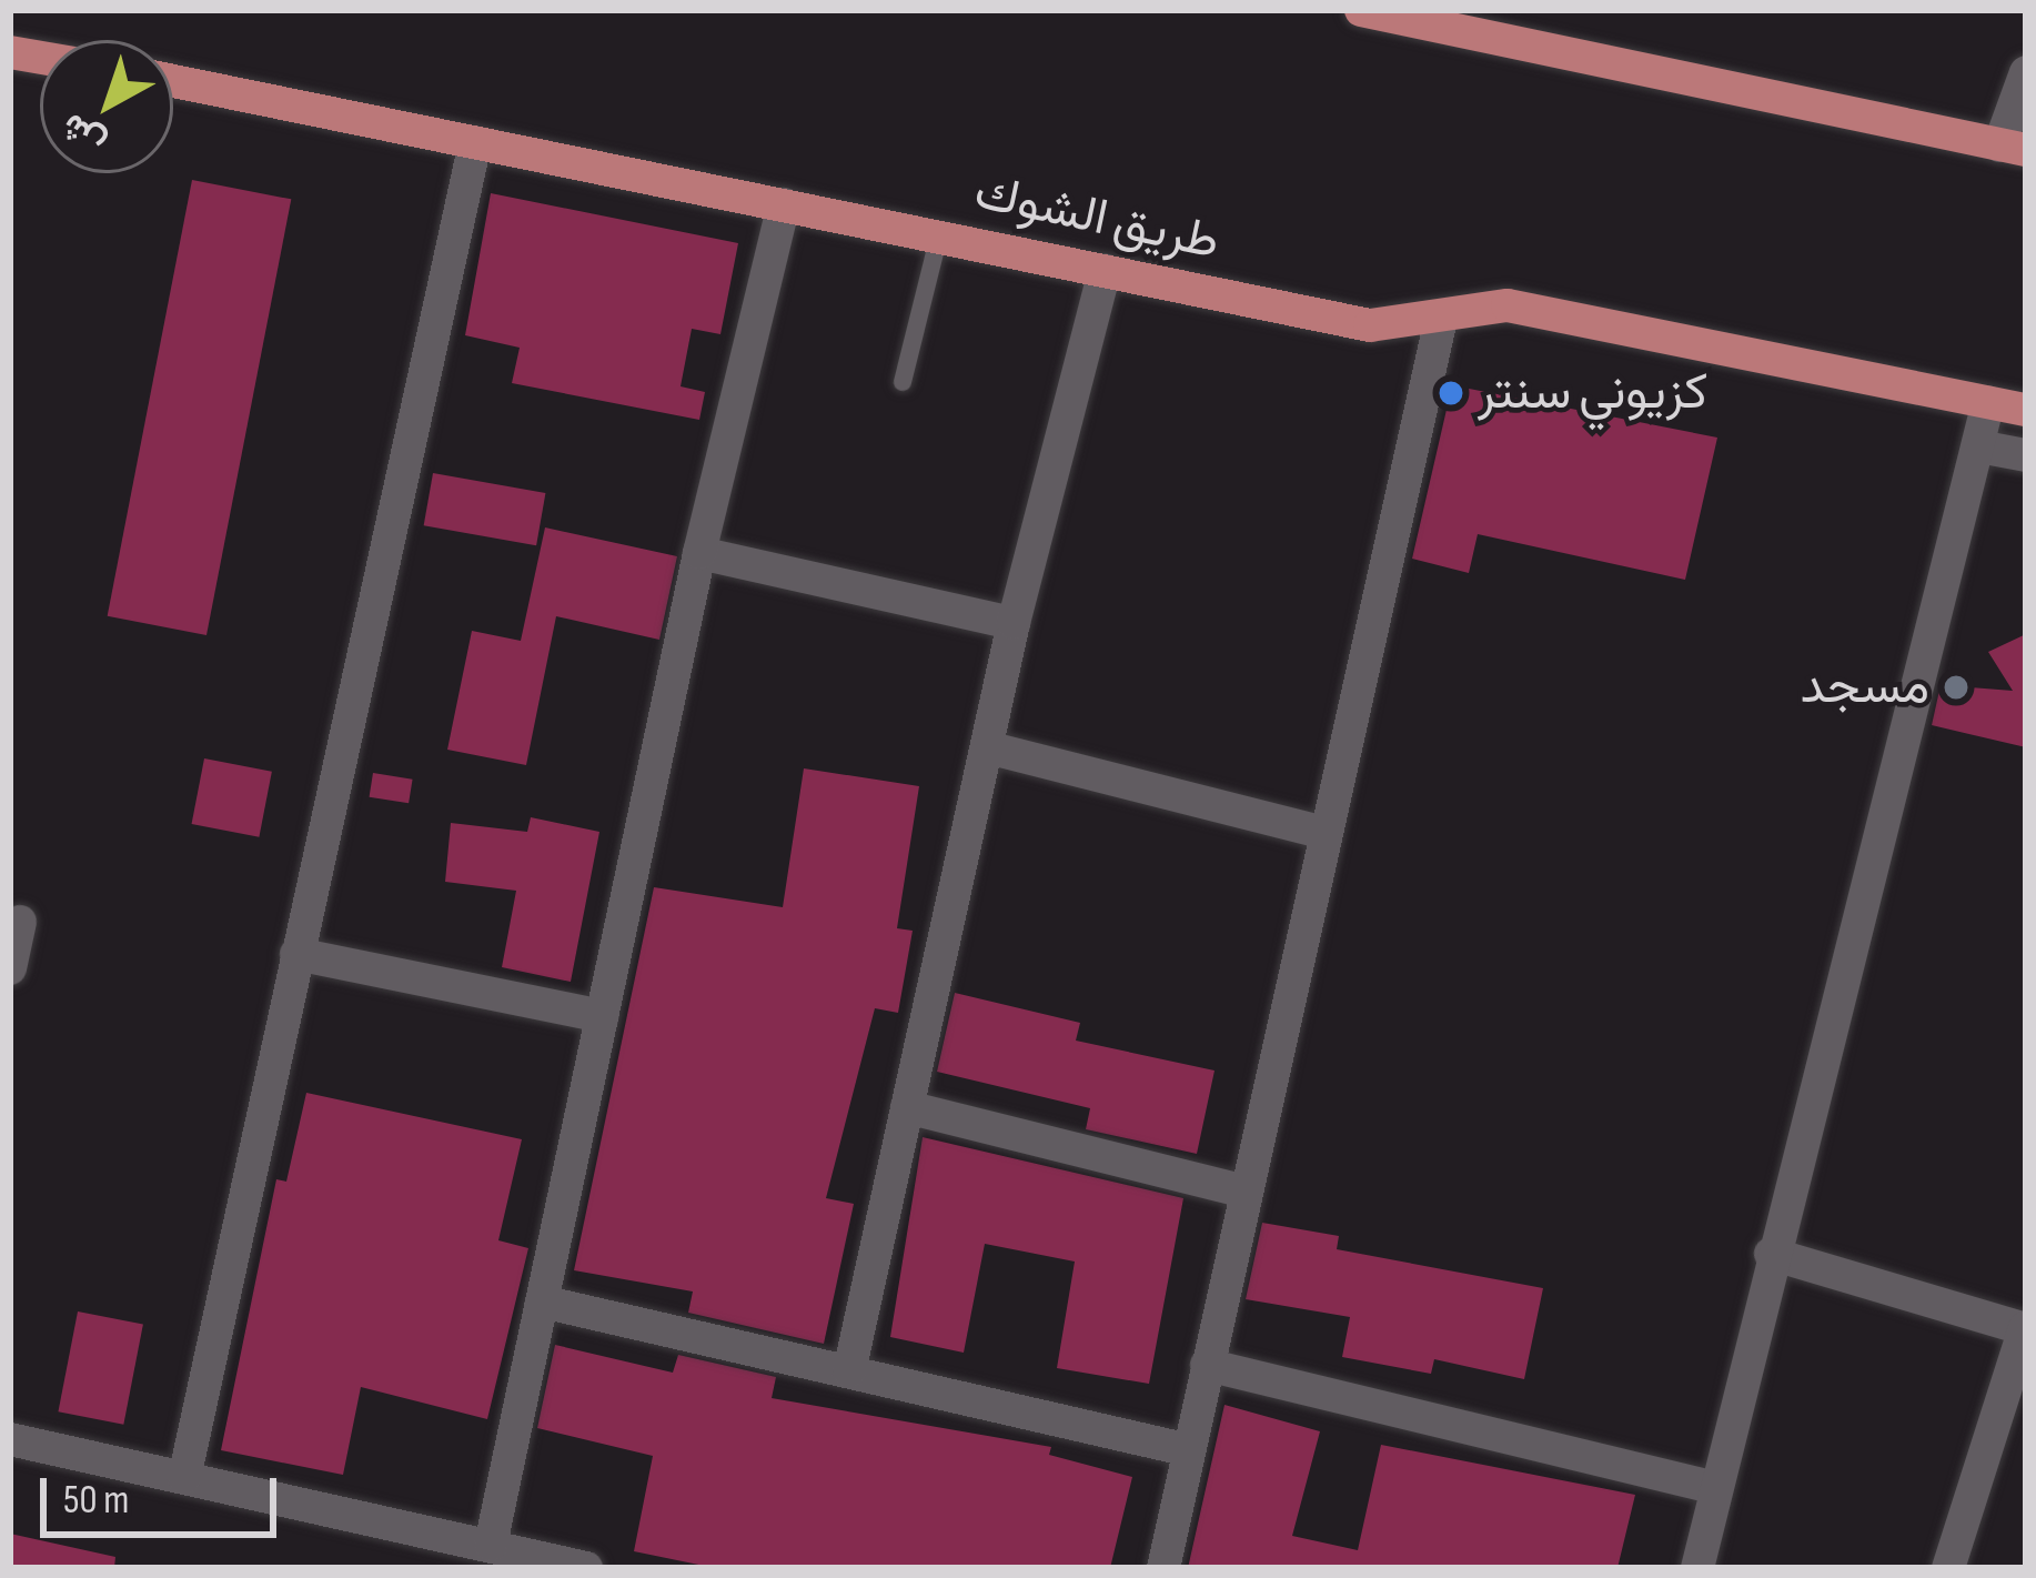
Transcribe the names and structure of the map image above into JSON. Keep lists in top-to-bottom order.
{
  "streets": {
    "main road": ["طريق الشوك"]
  },
  "places": ["كزيوني سنتر", "مسجد"],
  "scale_bar": "50 m",
  "north": "bottom left"
}
